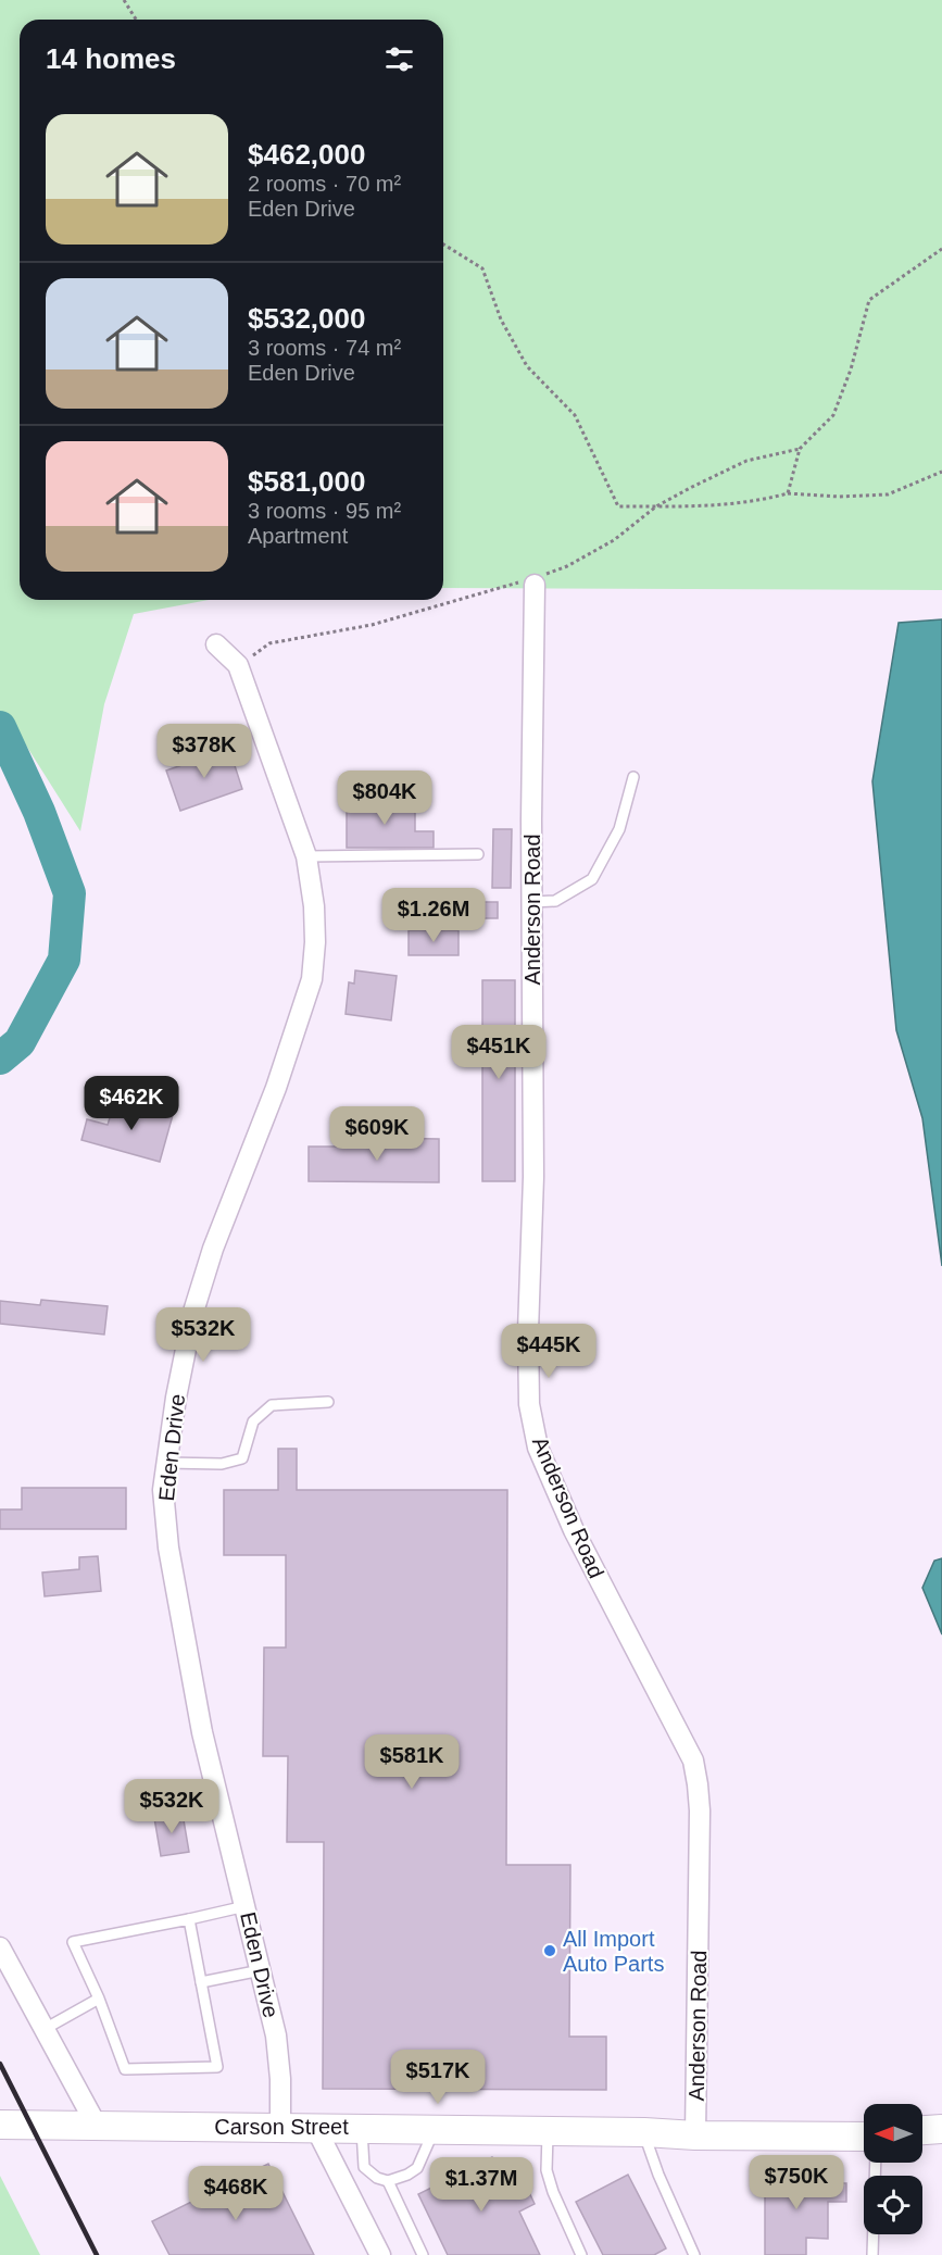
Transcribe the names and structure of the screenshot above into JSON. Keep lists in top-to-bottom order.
{
  "streets": {
    "street": ["Anderson Road", "Eden Drive", "Carson Street"]
  },
  "crossings": [
    ["Anderson Road", "Carson Street"],
    ["Eden Drive", "Carson Street"]
  ],
  "places": ["All Import Auto Parts"],
  "north": "left",
  "page": {
    "heading": "14 homes",
    "list": [
      {
        "name": "$462,000",
        "note": "2 rooms · 70 m² · Eden Drive"
      },
      {
        "name": "$532,000",
        "note": "3 rooms · 74 m² · Eden Drive"
      },
      {
        "name": "$581,000",
        "note": "3 rooms · 95 m² · Apartment"
      }
    ],
    "price": [
      "$378K",
      "$804K",
      "$1.26M",
      "$451K",
      "$462K",
      "$609K",
      "$532K",
      "$445K",
      "$581K",
      "$532K",
      "$517K",
      "$750K",
      "$1.37M",
      "$468K"
    ]
  }
}
